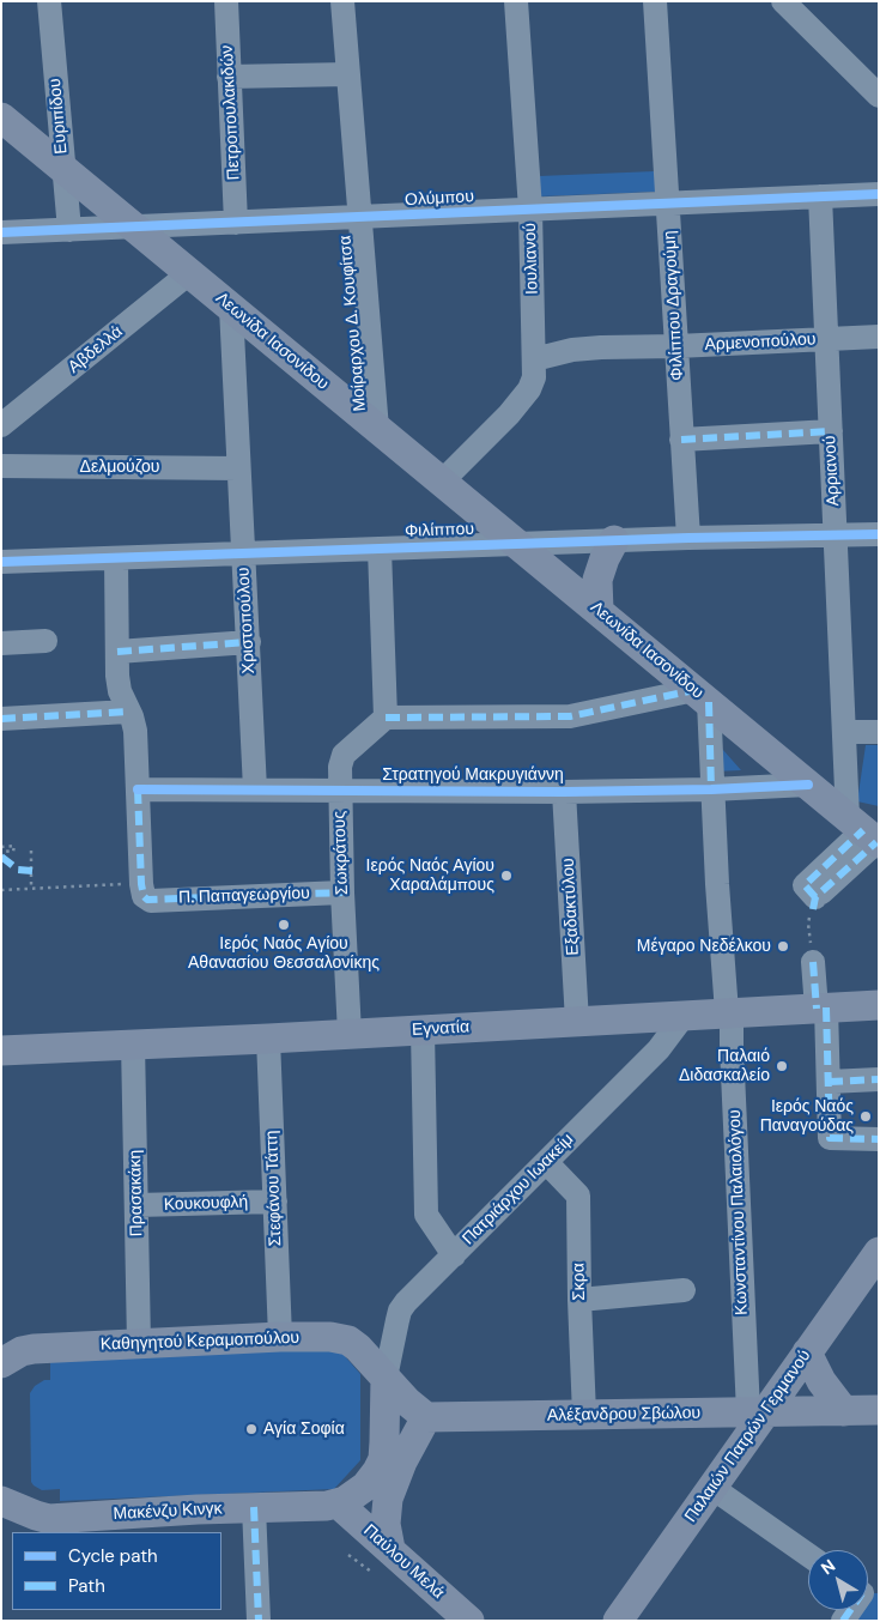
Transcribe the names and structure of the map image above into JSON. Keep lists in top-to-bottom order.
{
  "streets": {
    "main road": [
      "Λεωνίδα Ιασονίδου",
      "Εγνατία",
      "Καθηγητού Κεραμοπούλου",
      "Αλέξανδρου Σβώλου",
      "Παλαιών Πατρών Γερμανού",
      "Μακένζυ Κινγκ",
      "Παύλου Μελά"
    ],
    "street": [
      "Πετροπουλακιδών",
      "Ευριπίδου",
      "Ολύμπου",
      "Ιουλιανού",
      "Φιλίππου Δραγούμη",
      "Μοίραρχου Δ. Κουφίτσα",
      "Αρμενοπούλου",
      "Αβδελλά",
      "Δελμούζου",
      "Αρριανού",
      "Φιλίππου",
      "Χριστοπούλου",
      "Στρατηγού Μακρυγιάννη",
      "Σωκράτους",
      "Π. Παπαγεωργίου",
      "Εξαδακτύλου",
      "Στεφάνου Τάττη",
      "Πατριάρχου Ιωακείμ",
      "Πρασακάκη",
      "Κουκουφλή",
      "Κωνσταντίνου Παλαιολόγου",
      "Σκρα"
    ]
  },
  "crossings": [
    ["Πετροπουλακιδών", "Ολύμπου"],
    ["Ευριπίδου", "Ολύμπου"],
    ["Ευριπίδου", "Λεωνίδα Ιασονίδου"],
    ["Ολύμπου", "Ιουλιανού"],
    ["Ολύμπου", "Φιλίππου Δραγούμη"],
    ["Ολύμπου", "Μοίραρχου Δ. Κουφίτσα"],
    ["Ολύμπου", "Λεωνίδα Ιασονίδου"],
    ["Ολύμπου", "Αρριανού"],
    ["Ιουλιανού", "Λεωνίδα Ιασονίδου"],
    ["Ιουλιανού", "Αρμενοπούλου"],
    ["Φιλίππου Δραγούμη", "Αρμενοπούλου"],
    ["Φιλίππου Δραγούμη", "Φιλίππου"],
    ["Μοίραρχου Δ. Κουφίτσα", "Λεωνίδα Ιασονίδου"],
    ["Λεωνίδα Ιασονίδου", "Αβδελλά"],
    ["Λεωνίδα Ιασονίδου", "Αρριανού"],
    ["Λεωνίδα Ιασονίδου", "Φιλίππου"],
    ["Λεωνίδα Ιασονίδου", "Χριστοπούλου"],
    ["Λεωνίδα Ιασονίδου", "Στρατηγού Μακρυγιάννη"],
    ["Λεωνίδα Ιασονίδου", "Κωνσταντίνου Παλαιολόγου"],
    ["Αρμενοπούλου", "Αρριανού"],
    ["Δελμούζου", "Χριστοπούλου"],
    ["Αρριανού", "Φιλίππου"],
    ["Φιλίππου", "Χριστοπούλου"],
    ["Χριστοπούλου", "Στρατηγού Μακρυγιάννη"],
    ["Στρατηγού Μακρυγιάννη", "Σωκράτους"],
    ["Στρατηγού Μακρυγιάννη", "Εξαδακτύλου"],
    ["Στρατηγού Μακρυγιάννη", "Κωνσταντίνου Παλαιολόγου"],
    ["Σωκράτους", "Π. Παπαγεωργίου"],
    ["Σωκράτους", "Εγνατία"],
    ["Εξαδακτύλου", "Εγνατία"],
    ["Εγνατία", "Στεφάνου Τάττη"],
    ["Εγνατία", "Πατριάρχου Ιωακείμ"],
    ["Εγνατία", "Πρασακάκη"],
    ["Εγνατία", "Κωνσταντίνου Παλαιολόγου"],
    ["Στεφάνου Τάττη", "Κουκουφλή"],
    ["Στεφάνου Τάττη", "Καθηγητού Κεραμοπούλου"],
    ["Πατριάρχου Ιωακείμ", "Σκρα"],
    ["Πατριάρχου Ιωακείμ", "Καθηγητού Κεραμοπούλου"],
    ["Πρασακάκη", "Κουκουφλή"],
    ["Πρασακάκη", "Καθηγητού Κεραμοπούλου"],
    ["Κωνσταντίνου Παλαιολόγου", "Αλέξανδρου Σβώλου"],
    ["Κωνσταντίνου Παλαιολόγου", "Παλαιών Πατρών Γερμανού"],
    ["Σκρα", "Αλέξανδρου Σβώλου"],
    ["Αλέξανδρου Σβώλου", "Παλαιών Πατρών Γερμανού"],
    ["Μακένζυ Κινγκ", "Παύλου Μελά"]
  ],
  "places": [
    "Ιερός Ναός Αγίου Χαραλάμπους",
    "Ιερός Ναός Αγίου Αθανασίου Θεσσαλονίκης",
    "Μέγαρο Νεδέλκου",
    "Παλαιό Διδασκαλείο",
    "Ιερός Ναός Παναγούδας",
    "Αγία Σοφία"
  ],
  "legend": ["Cycle path", "Path"],
  "north": "top left"
}
